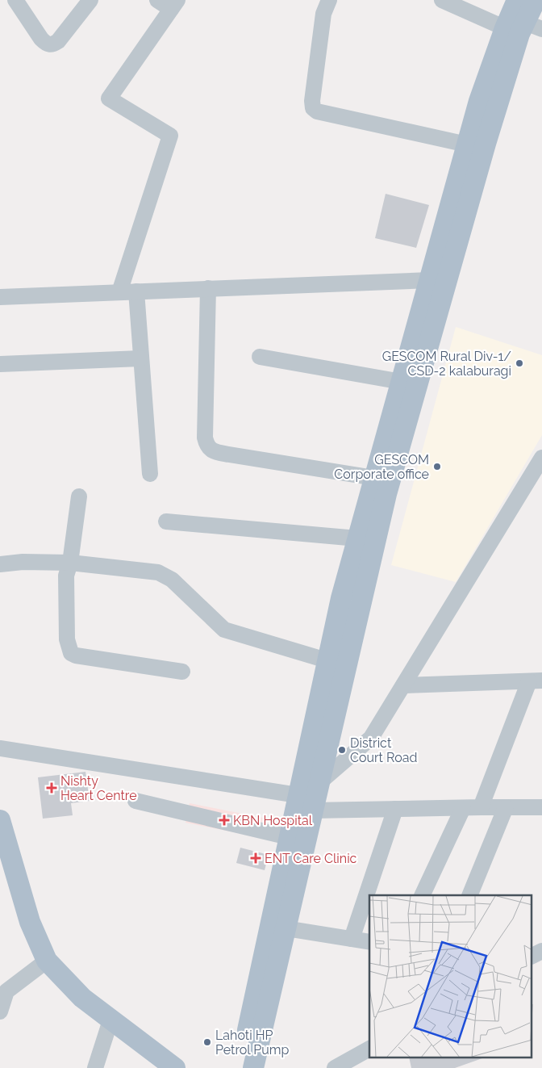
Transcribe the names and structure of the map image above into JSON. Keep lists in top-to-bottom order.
{
  "places": {
    "other": [
      "GESCOM Rural Div-1/ CSD-2 kalaburagi",
      "GESCOM Corporate office",
      "District Court Road",
      "Lahoti HP Petrol Pump"
    ],
    "health": ["Nishty Heart Centre", "KBN Hospital", "ENT Care Clinic"]
  }
}
